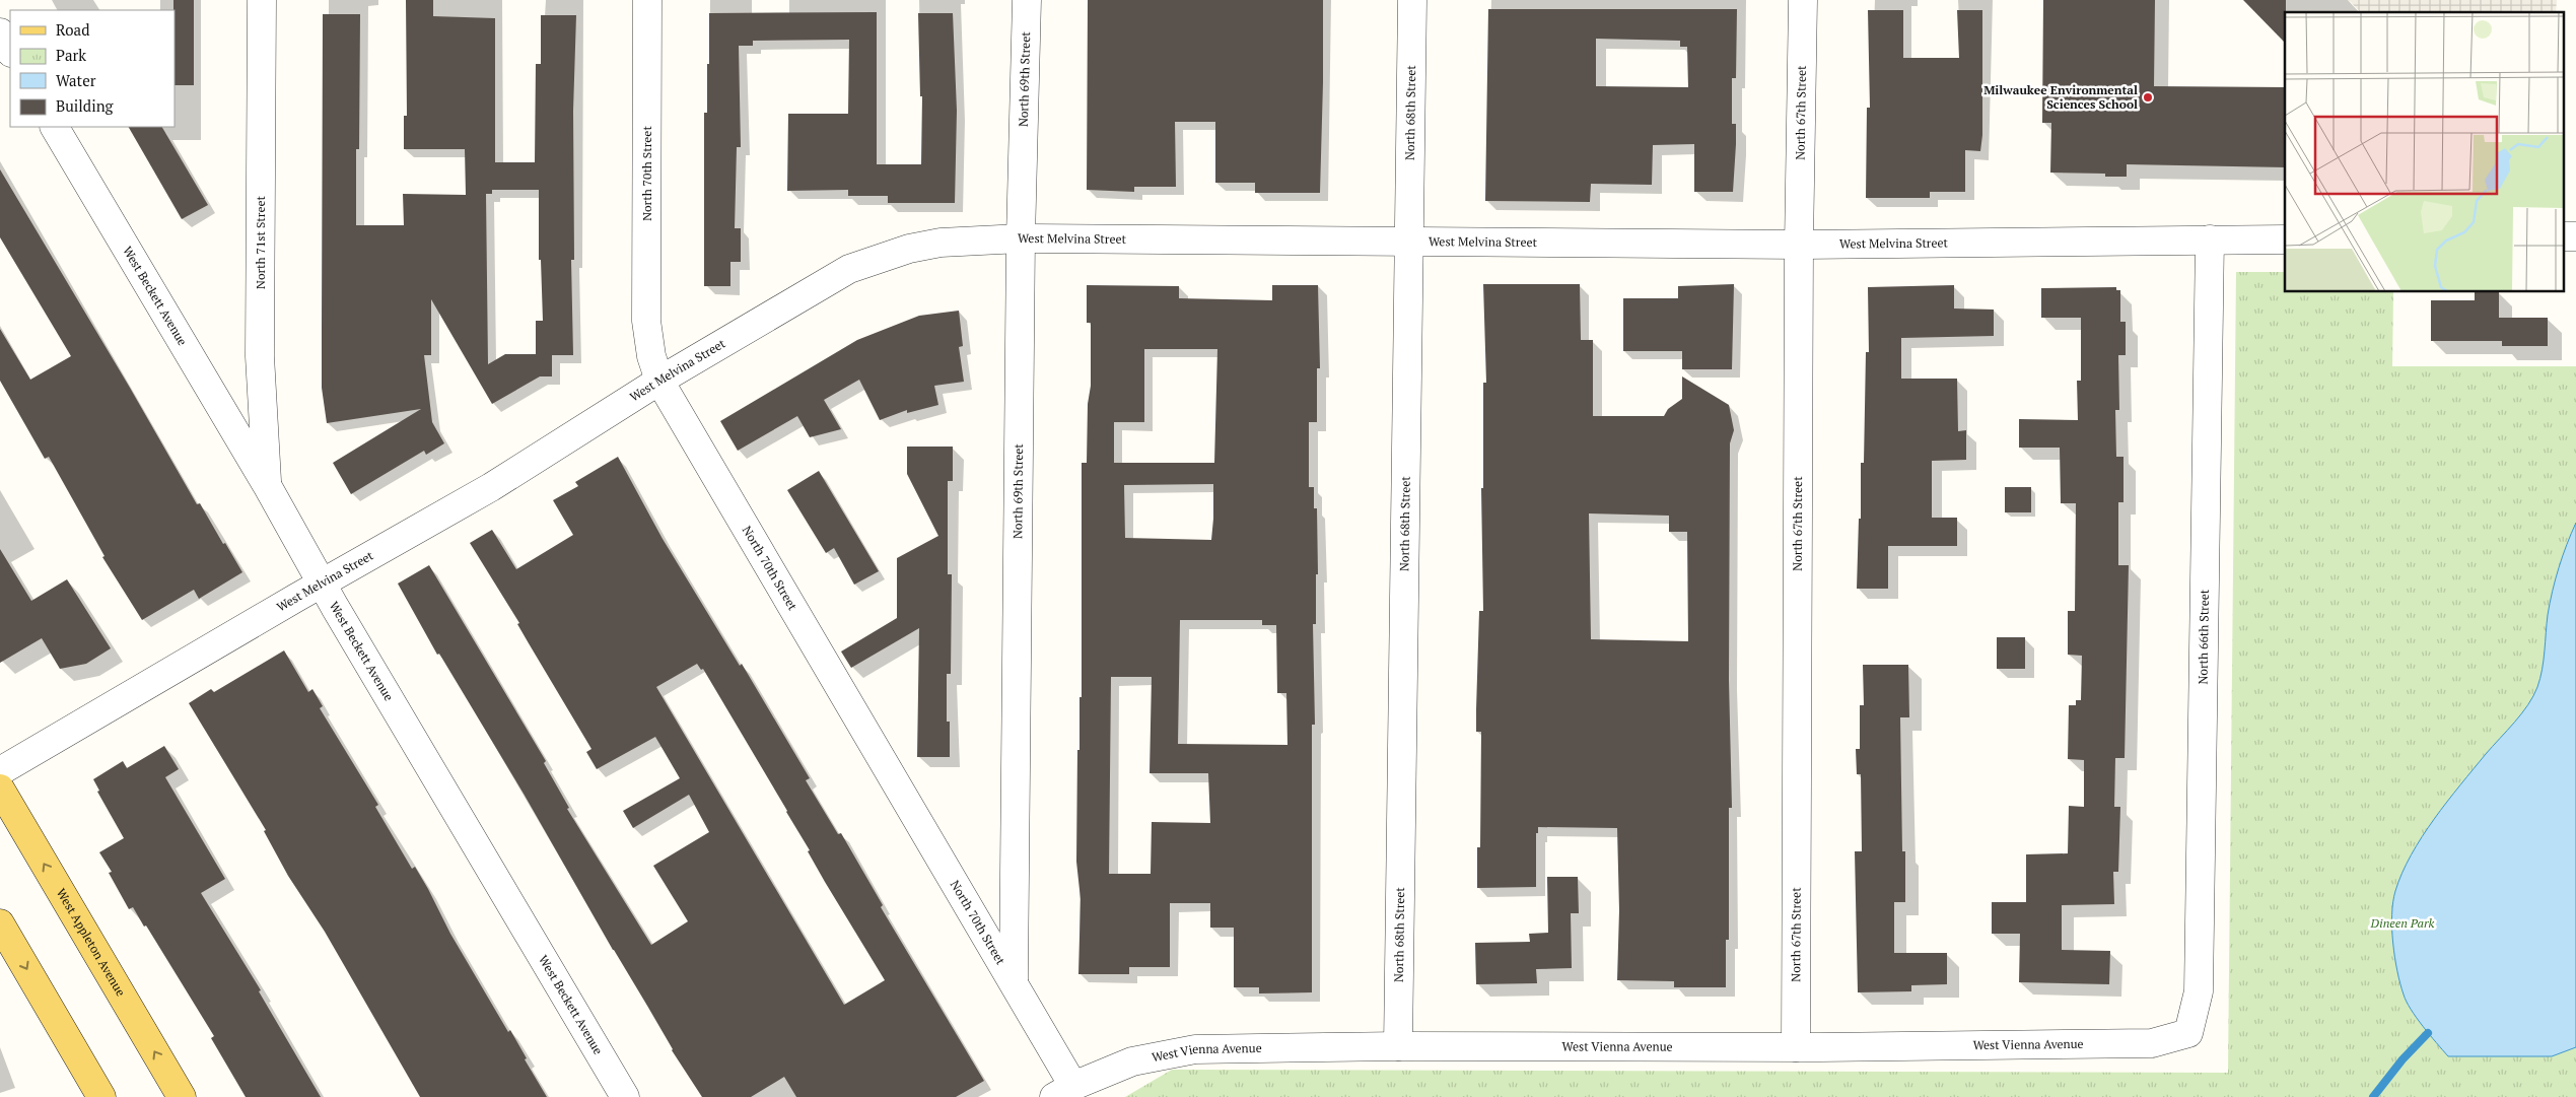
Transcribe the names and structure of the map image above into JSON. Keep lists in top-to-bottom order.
{
  "streets": {
    "main road": ["West Appleton Avenue"],
    "street": [
      "North 69th Street",
      "North 68th Street",
      "North 67th Street",
      "North 70th Street",
      "West Melvina Street",
      "North 71st Street",
      "West Beckett Avenue",
      "North 66th Street",
      "West Vienna Avenue"
    ]
  },
  "crossings": [
    ["North 69th Street", "North 70th Street"],
    ["North 69th Street", "West Melvina Street"],
    ["North 68th Street", "West Melvina Street"],
    ["North 68th Street", "West Vienna Avenue"],
    ["North 67th Street", "West Melvina Street"],
    ["North 67th Street", "West Vienna Avenue"],
    ["North 70th Street", "West Melvina Street"],
    ["North 70th Street", "West Vienna Avenue"],
    ["West Melvina Street", "West Beckett Avenue"],
    ["West Melvina Street", "North 66th Street"],
    ["North 71st Street", "West Beckett Avenue"],
    ["North 66th Street", "West Vienna Avenue"]
  ],
  "parks": ["Dineen Park"],
  "places": ["Milwaukee Environmental Sciences School"],
  "legend": [
    "Road",
    "Park",
    "Water",
    "Building"
  ]
}
